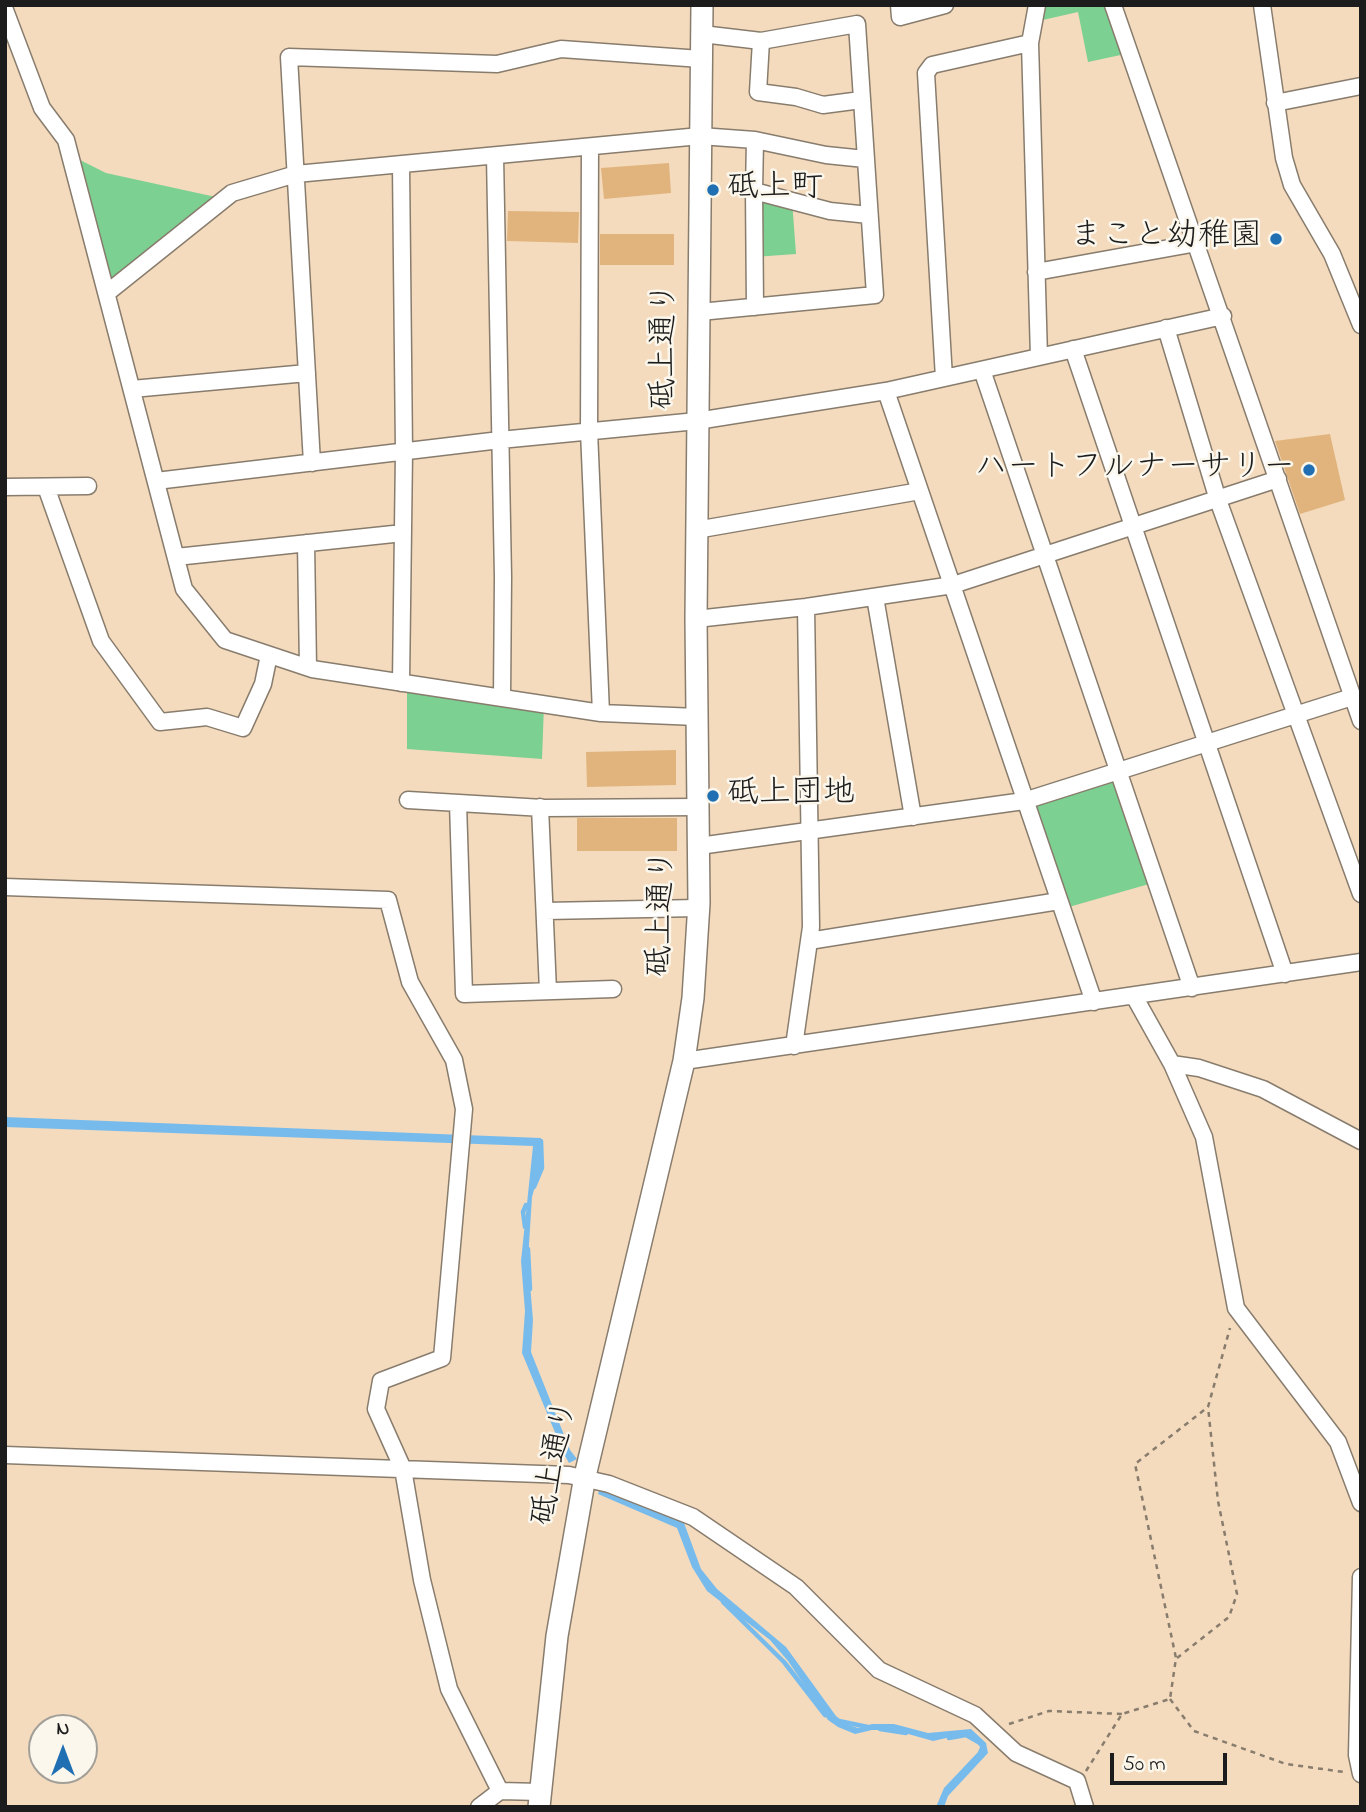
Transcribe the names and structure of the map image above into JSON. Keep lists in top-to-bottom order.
{
  "streets": {
    "street": ["砥上通り"]
  },
  "places": [
    "砥上町",
    "まこと幼稚園",
    "ハートフルナーサリー",
    "砥上団地"
  ],
  "scale_bar": "50 m",
  "north": "top"
}
